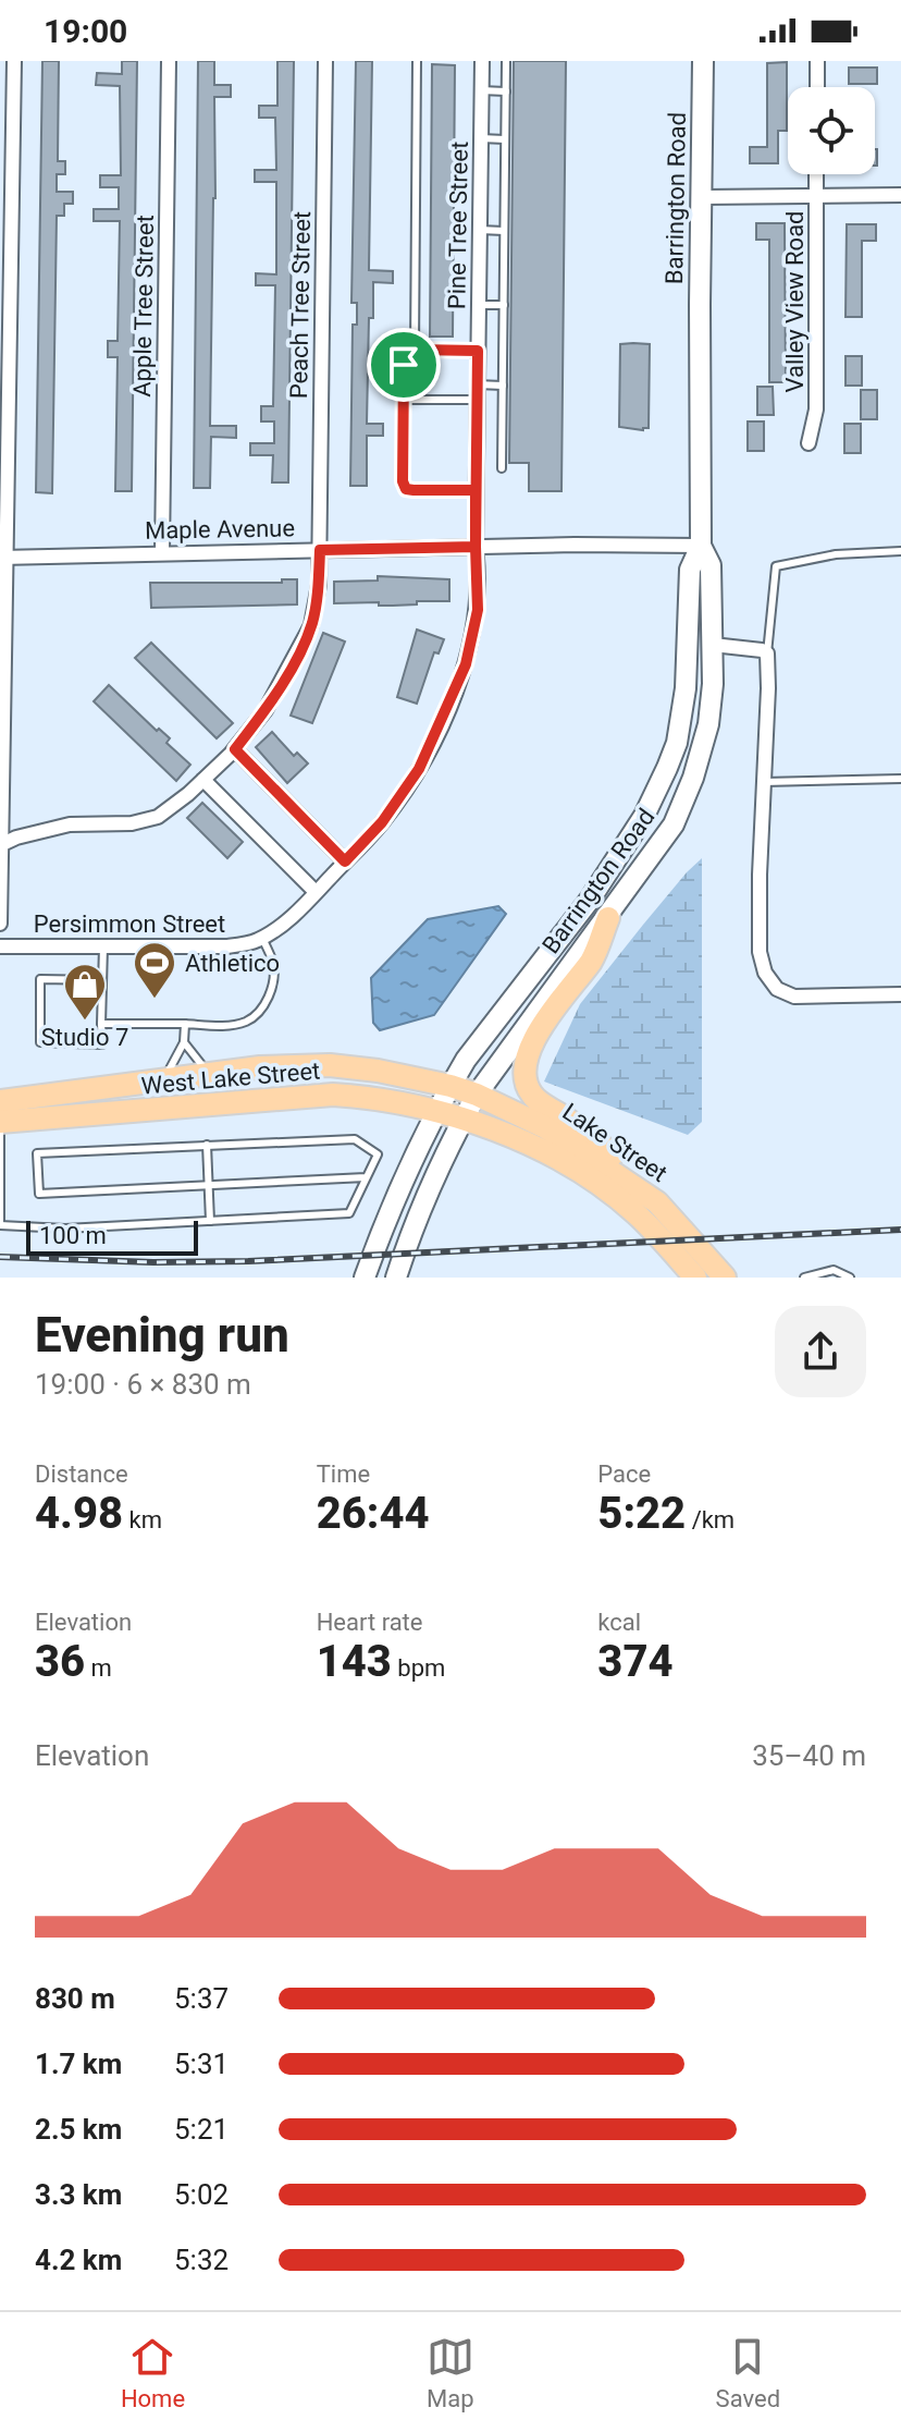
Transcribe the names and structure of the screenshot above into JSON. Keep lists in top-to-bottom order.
{
  "streets": {
    "highway": ["West Lake Street", "Lake Street"],
    "main road": ["Barrington Road"],
    "street": [
      "Pine Tree Street",
      "Valley View Road",
      "Peach Tree Street",
      "Apple Tree Street",
      "Maple Avenue",
      "Persimmon Street"
    ]
  },
  "crossings": [
    ["Barrington Road", "Maple Avenue"],
    ["Barrington Road", "West Lake Street"],
    ["Barrington Road", "Lake Street"],
    ["Pine Tree Street", "Maple Avenue"],
    ["Pine Tree Street", "Persimmon Street"],
    ["Peach Tree Street", "Maple Avenue"],
    ["Apple Tree Street", "Maple Avenue"],
    ["Maple Avenue", "Persimmon Street"],
    ["West Lake Street", "Lake Street"]
  ],
  "places": {
    "sports": ["Athletico"],
    "shop": ["Studio 7"]
  },
  "scale_bar": "100 m",
  "page": {
    "status": "19:00",
    "scale": "100 m",
    "heading": ["Evening run", "19:00 · 6 × 830 m"],
    "stats": [
      ["Distance", "4.98 km"],
      ["Time", "26:44"],
      ["Pace", "5:22 /km"],
      ["Elevation", "36 m"],
      ["Heart rate", "143 bpm"],
      ["kcal", "374"]
    ],
    "chart": ["Elevation", "35–40 m"],
    "list": [
      {
        "name": "830 m",
        "note": "5:37"
      },
      {
        "name": "1.7 km",
        "note": "5:31"
      },
      {
        "name": "2.5 km",
        "note": "5:21"
      },
      {
        "name": "3.3 km",
        "note": "5:02"
      },
      {
        "name": "4.2 km",
        "note": "5:32"
      }
    ],
    "tabs": ["Home", "Map", "Saved"]
  }
}
